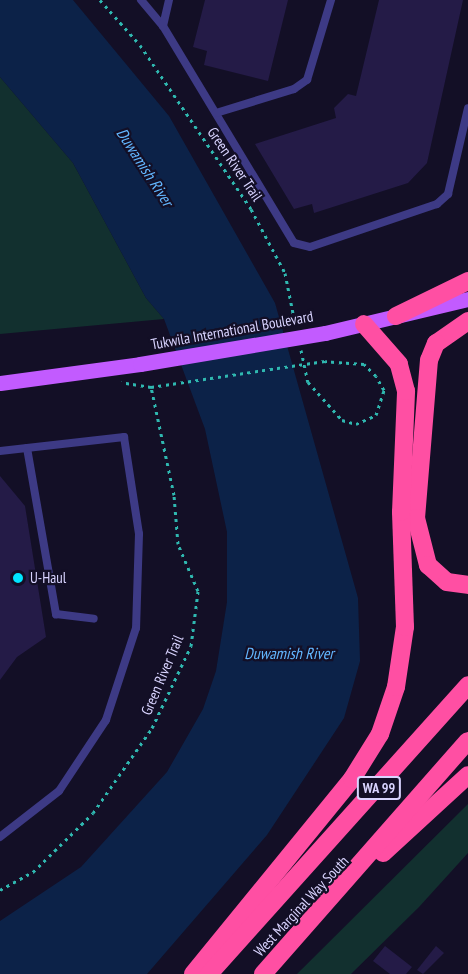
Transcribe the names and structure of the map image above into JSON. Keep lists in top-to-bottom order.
{
  "streets": {
    "highway": ["WA 99", "West Marginal Way South"],
    "main road": ["Tukwila International Boulevard"],
    "path": ["Green River Trail"]
  },
  "crossings": [
    ["WA 99", "West Marginal Way South"]
  ],
  "water": ["Duwamish River"],
  "places": ["U-Haul"]
}
